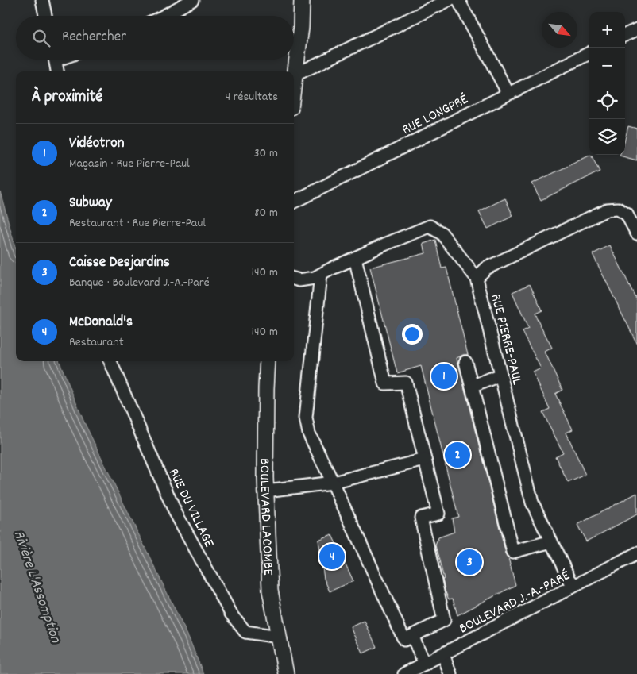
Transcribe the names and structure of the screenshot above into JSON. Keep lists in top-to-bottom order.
{
  "streets": {
    "main road": ["BOULEVARD LACOMBE"],
    "street": [
      "RUE LONGPRÉ",
      "RUE PIERRE-PAUL",
      "RUE DU VILLAGE",
      "BOULEVARD J.-A.-PARÉ"
    ]
  },
  "crossings": [
    ["RUE PIERRE-PAUL", "BOULEVARD J.-A.-PARÉ"],
    ["RUE DU VILLAGE", "BOULEVARD LACOMBE"]
  ],
  "water": ["Rivière L'Assomption"],
  "north": "bottom right",
  "page": {
    "map_buttons": ["+", "−"],
    "search": "Rechercher",
    "heading": ["À proximité", "4 résultats"],
    "list": [
      {
        "mark": "1",
        "name": "Vidéotron",
        "note": "Magasin · Rue Pierre-Paul",
        "value": "30 m"
      },
      {
        "mark": "2",
        "name": "Subway",
        "note": "Restaurant · Rue Pierre-Paul",
        "value": "80 m"
      },
      {
        "mark": "3",
        "name": "Caisse Desjardins",
        "note": "Banque · Boulevard J.-A.-Paré",
        "value": "140 m"
      },
      {
        "mark": "4",
        "name": "McDonald's",
        "note": "Restaurant",
        "value": "140 m"
      }
    ],
    "pins": [
      "1",
      "2",
      "4",
      "3"
    ]
  }
}
